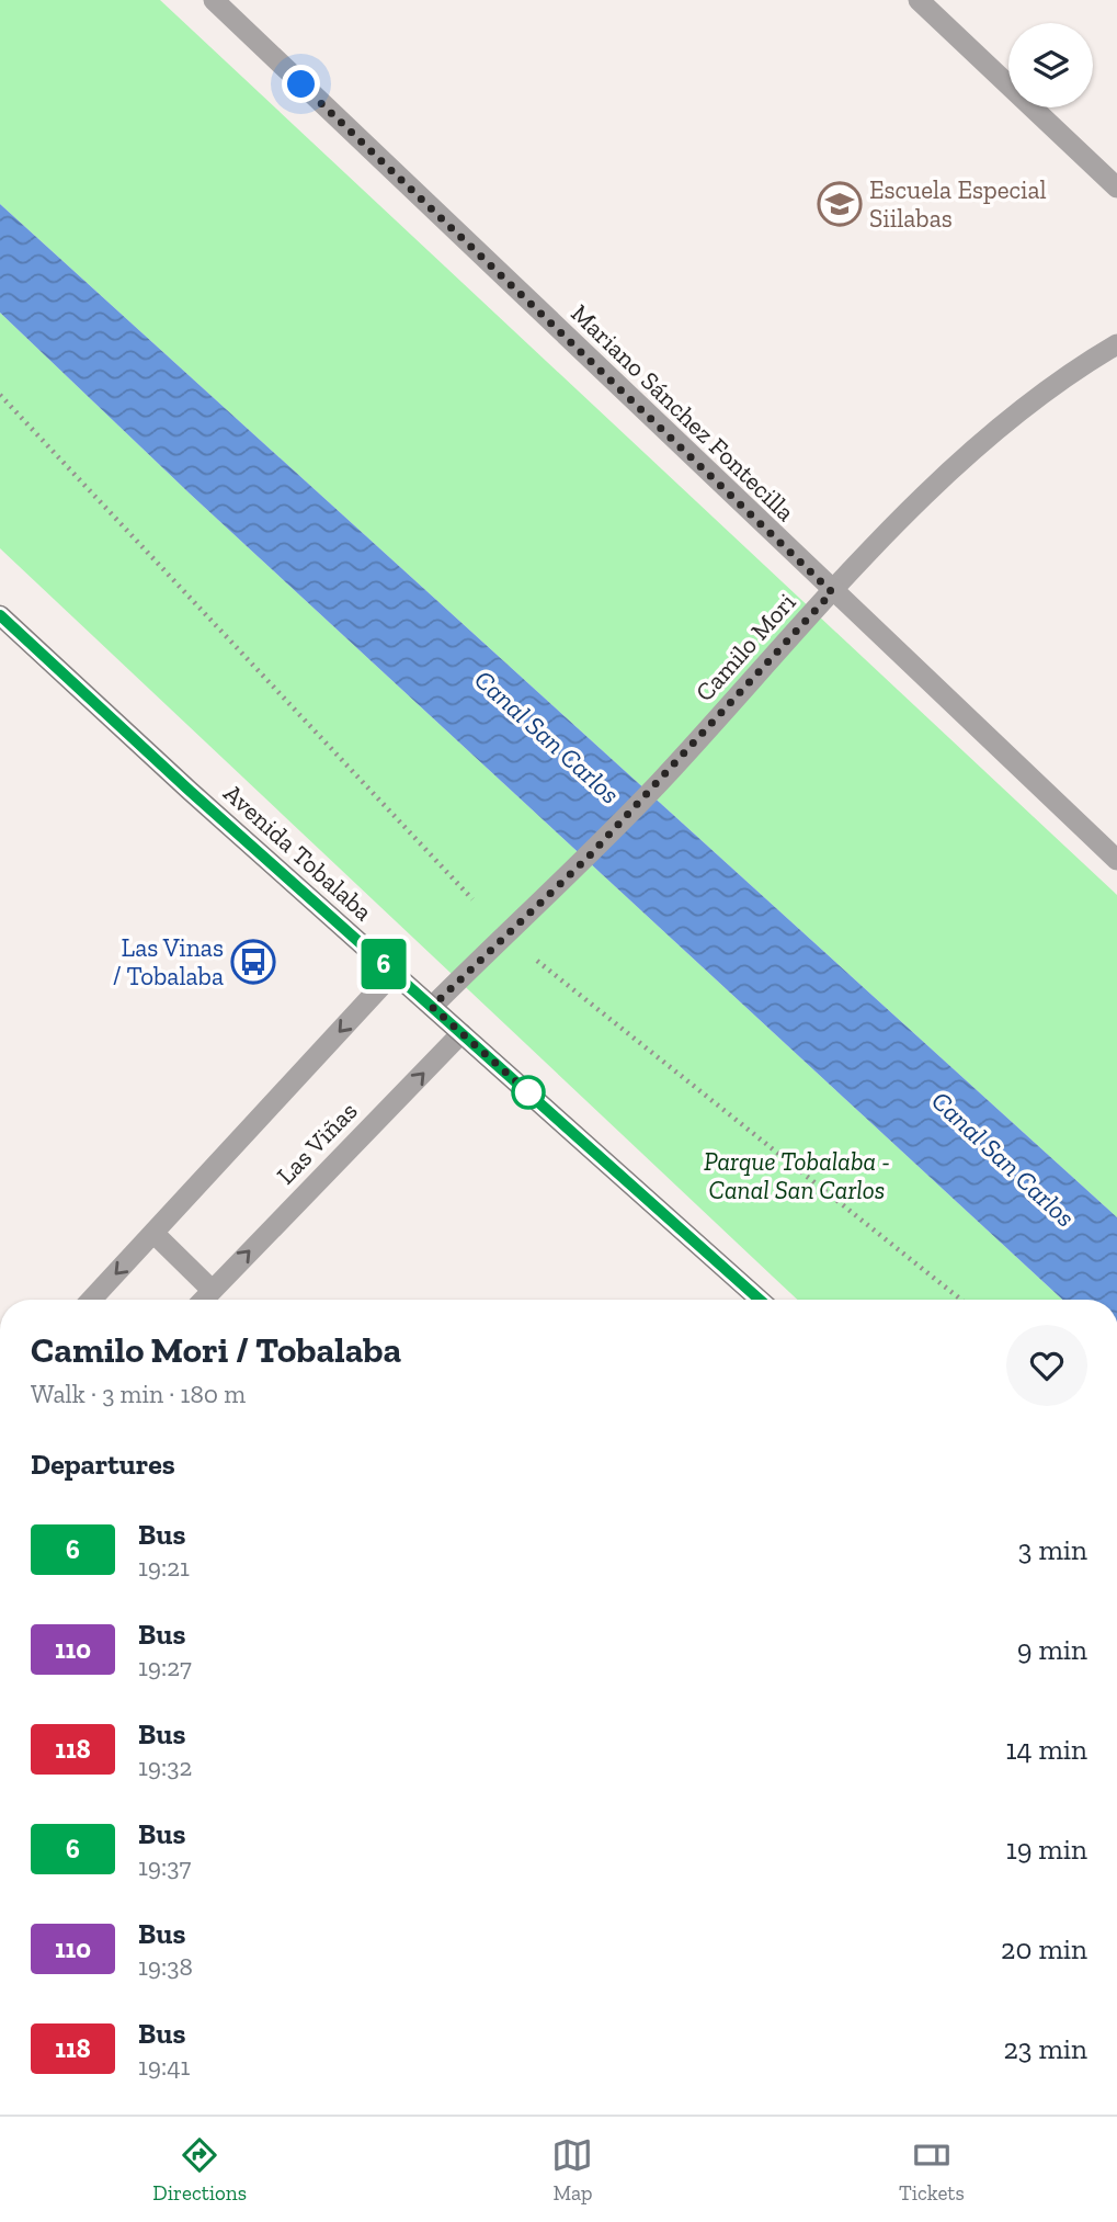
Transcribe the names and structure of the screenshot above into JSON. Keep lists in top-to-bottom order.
{
  "streets": {
    "main road": ["Avenida Tobalaba"],
    "street": ["Mariano Sánchez Fontecilla", "Camilo Mori", "Las Viñas"]
  },
  "crossings": [
    ["Mariano Sánchez Fontecilla", "Camilo Mori"],
    ["Camilo Mori", "Avenida Tobalaba"],
    ["Avenida Tobalaba", "Las Viñas"]
  ],
  "water": ["Canal San Carlos"],
  "parks": ["Parque Tobalaba - Canal San Carlos"],
  "places": {
    "school or university": ["Escuela Especial Siilabas"],
    "bus stop": ["Las Vinas / Tobalaba"]
  },
  "lines": ["bus line 6"],
  "page": {
    "on_map": "6",
    "heading": [
      ["Camilo Mori / Tobalaba", "Walk · 3 min · 180 m"],
      "Departures"
    ],
    "list": [
      {
        "mark": "6",
        "name": "Bus",
        "note": "19:21",
        "value": "3 min"
      },
      {
        "mark": "110",
        "name": "Bus",
        "note": "19:27",
        "value": "9 min"
      },
      {
        "mark": "118",
        "name": "Bus",
        "note": "19:32",
        "value": "14 min"
      },
      {
        "mark": "6",
        "name": "Bus",
        "note": "19:37",
        "value": "19 min"
      },
      {
        "mark": "110",
        "name": "Bus",
        "note": "19:38",
        "value": "20 min"
      },
      {
        "mark": "118",
        "name": "Bus",
        "note": "19:41",
        "value": "23 min"
      }
    ],
    "tabs": ["Directions", "Map", "Tickets"]
  }
}
